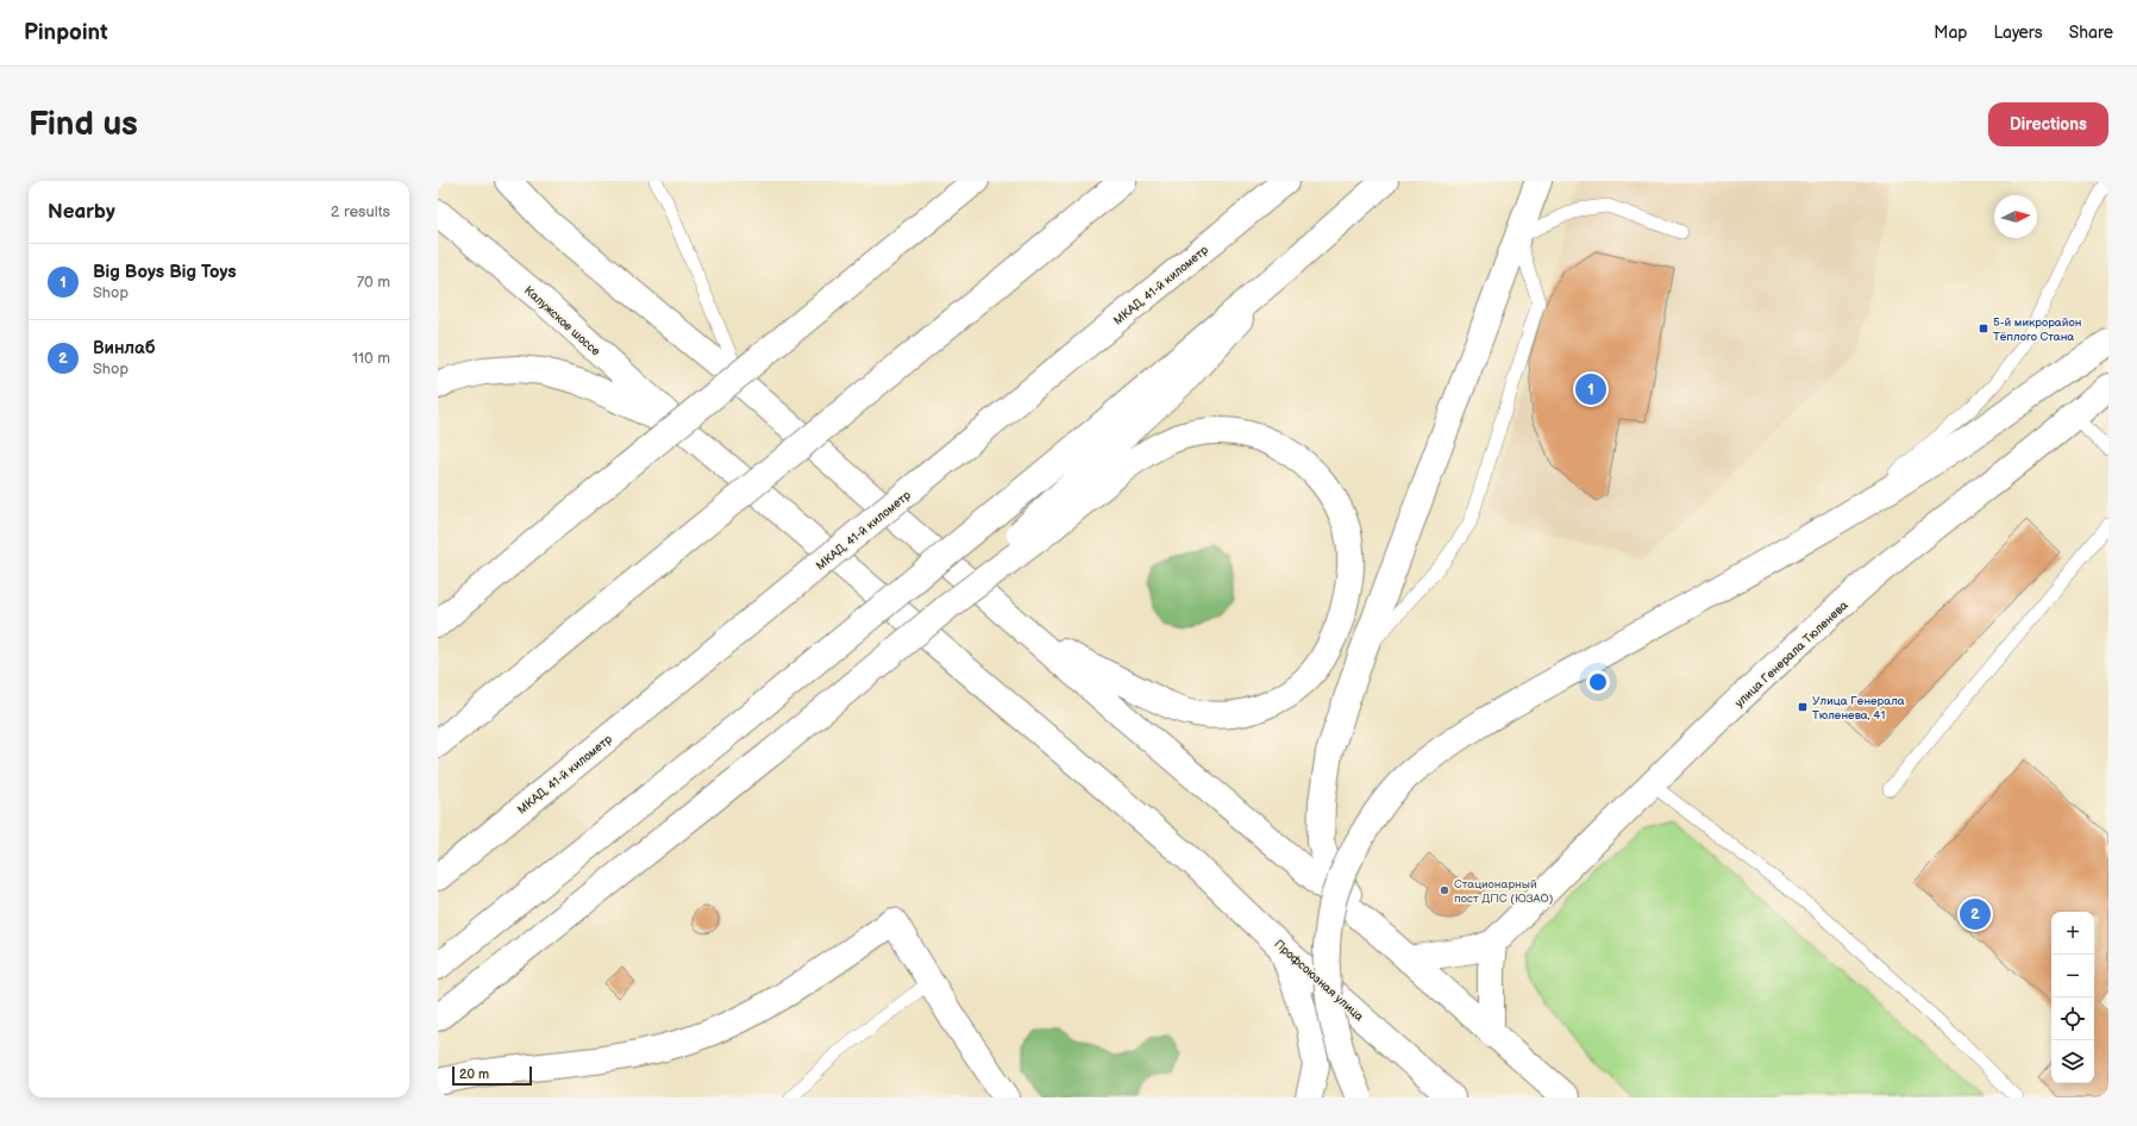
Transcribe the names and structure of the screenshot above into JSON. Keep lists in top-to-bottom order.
{
  "streets": {
    "main road": [
      "МКАД, 41-й километр",
      "Калужское шоссе",
      "улица Генерала Тюленева",
      "Профсоюзная улица"
    ]
  },
  "crossings": [
    ["Калужское шоссе", "Профсоюзная улица"]
  ],
  "places": {
    "transit": ["5-й микрорайон Тёплого Стана", "Улица Генерала Тюленева, 41"],
    "other": ["Стационарный пост ДПС (ЮЗАО)"]
  },
  "scale_bar": "20 m",
  "north": "right",
  "page": {
    "header": "Pinpoint",
    "nav": ["Map", "Layers", "Share"],
    "buttons": "Directions",
    "title": "Find us",
    "heading": ["Nearby", "2 results"],
    "list": [
      {
        "mark": "1",
        "name": "Big Boys Big Toys",
        "note": "Shop",
        "value": "70 m"
      },
      {
        "mark": "2",
        "name": "Винлаб",
        "note": "Shop",
        "value": "110 m"
      }
    ],
    "pins": ["1", "2"],
    "map_buttons": ["+", "−"],
    "scale": "20 m"
  }
}
